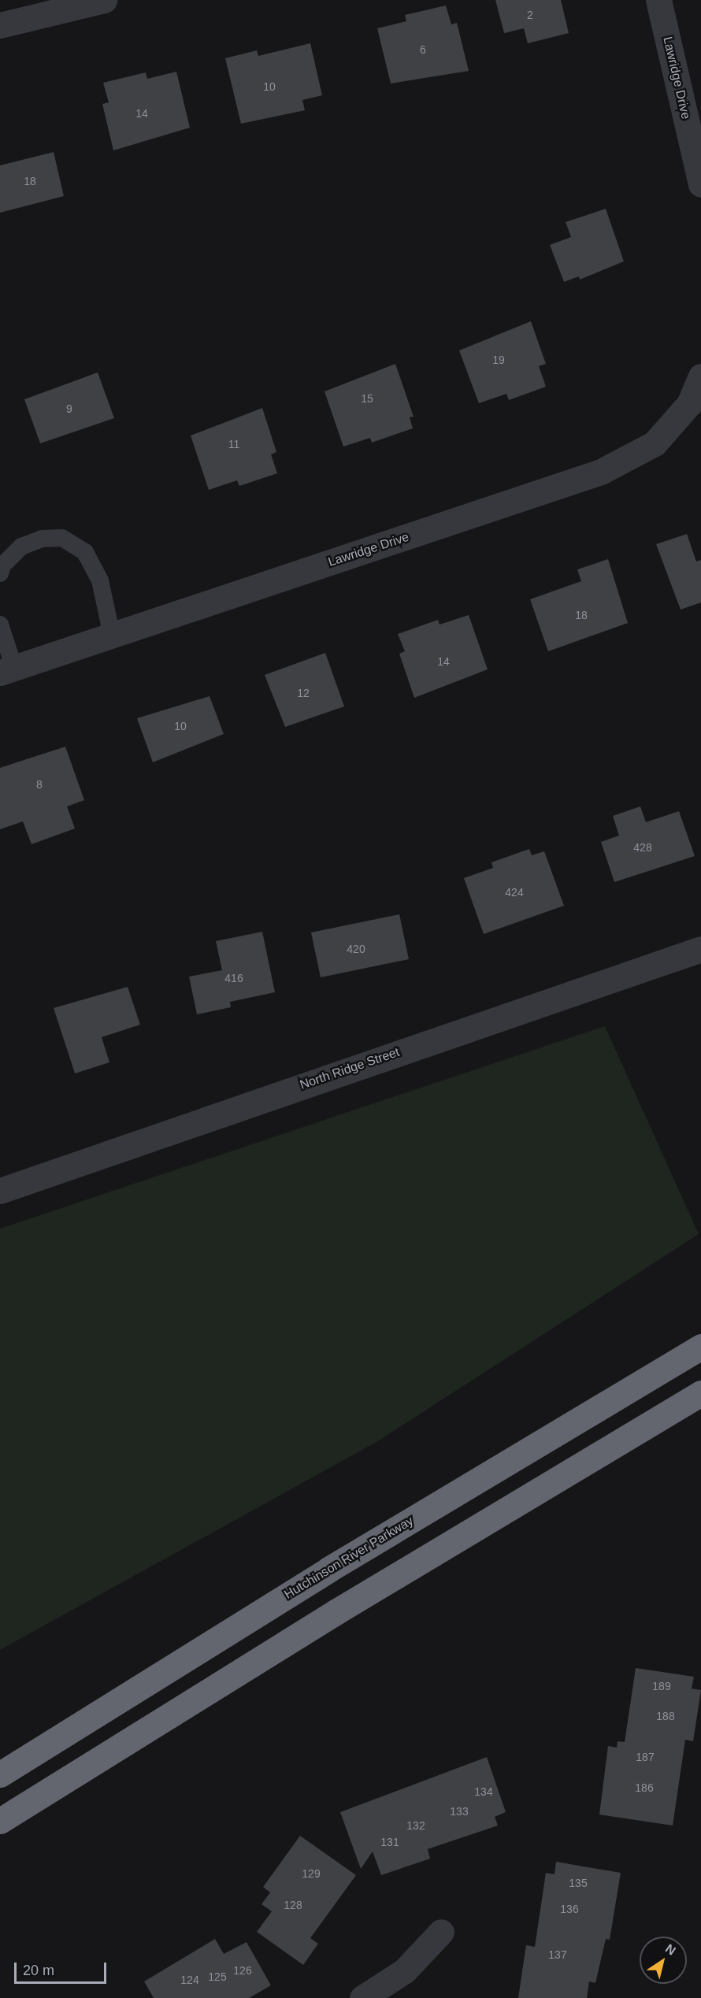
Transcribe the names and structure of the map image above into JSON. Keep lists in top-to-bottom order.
{
  "streets": {
    "highway": ["Hutchinson River Parkway"],
    "street": ["Lawridge Drive", "North Ridge Street"]
  },
  "house_numbers": [
    "2",
    "6",
    "10",
    "14",
    "18",
    "19",
    "15",
    "9",
    "11",
    "18",
    "14",
    "12",
    "10",
    "8",
    "428",
    "424",
    "420",
    "416",
    "189",
    "188",
    "187",
    "186",
    "134",
    "133",
    "132",
    "131",
    "129",
    "135",
    "128",
    "136",
    "137",
    "126",
    "125",
    "124"
  ],
  "scale_bar": "20 m",
  "north": "top right"
}
